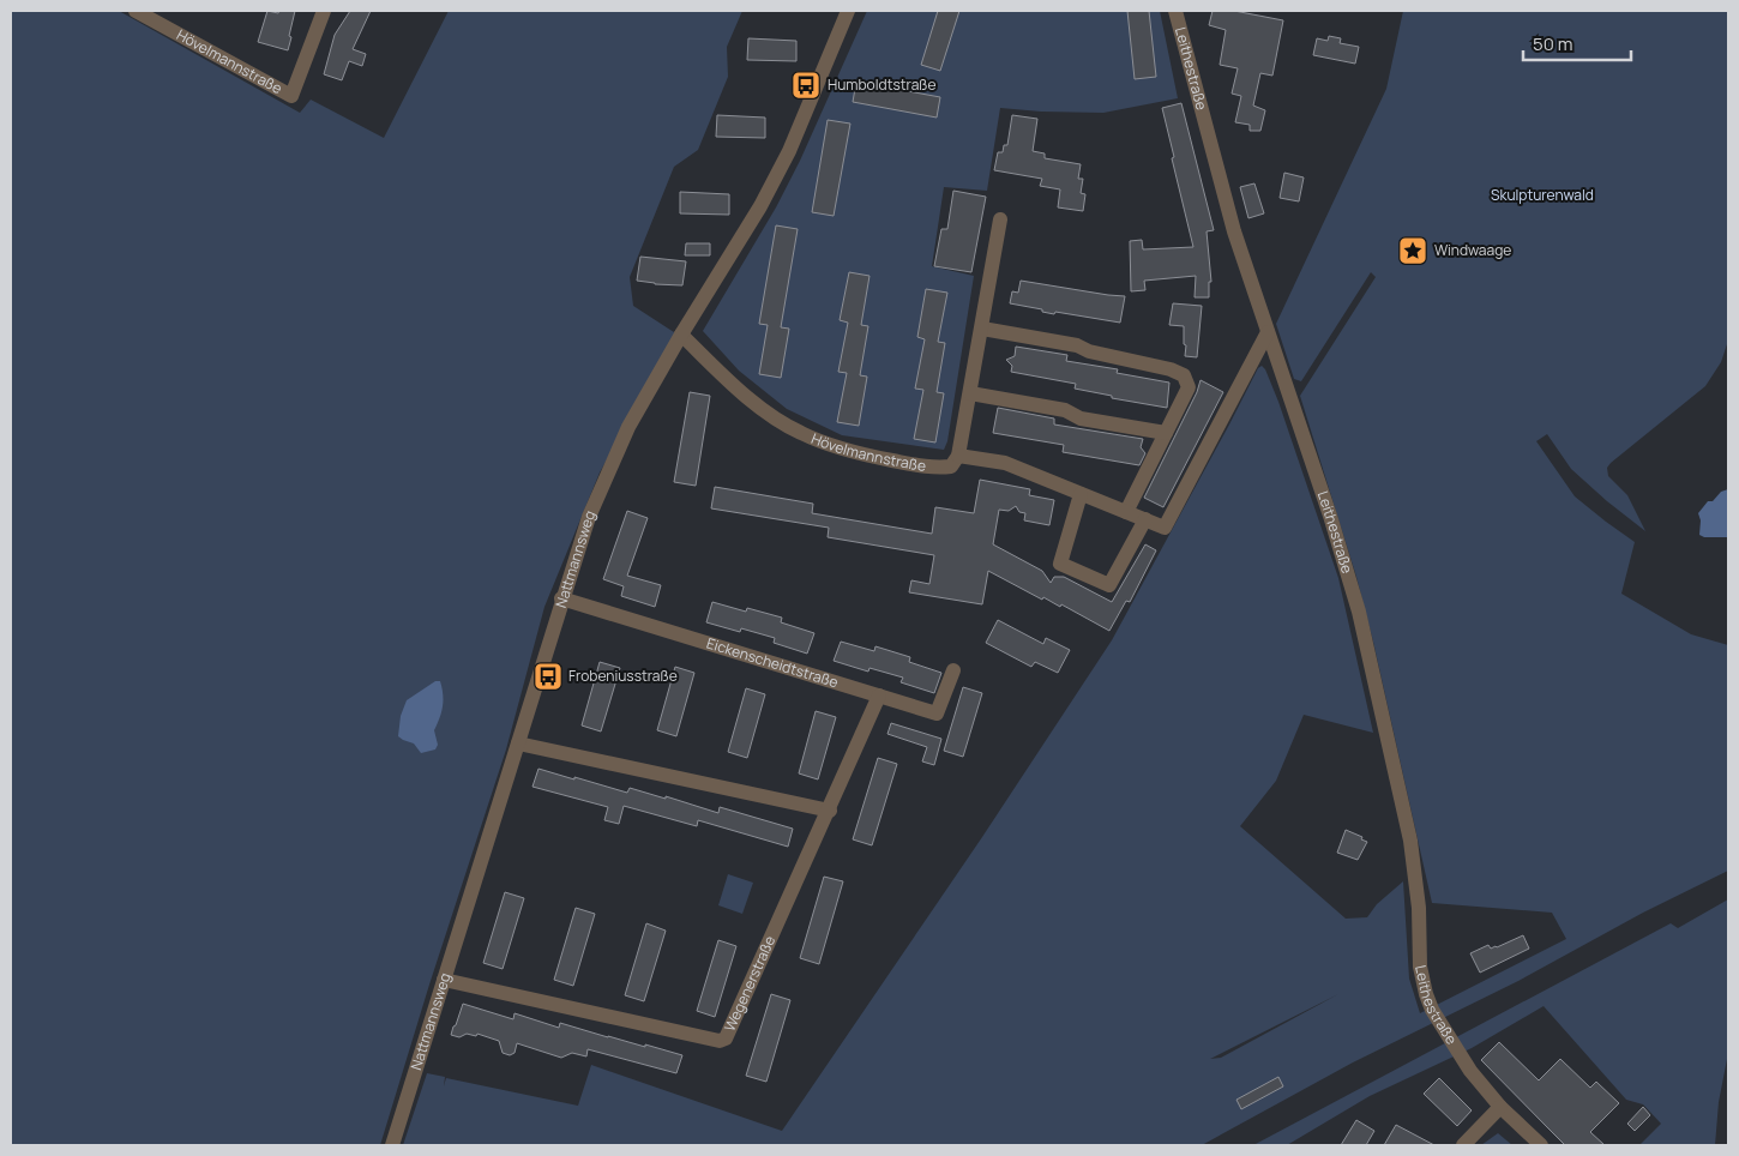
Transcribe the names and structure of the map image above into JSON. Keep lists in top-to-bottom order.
{
  "streets": {
    "street": [
      "Hövelmannstraße",
      "Leithestraße",
      "Nattmannsweg",
      "Eickenscheidtstraße",
      "Wegenerstraße"
    ]
  },
  "crossings": [
    ["Hövelmannstraße", "Nattmannsweg"],
    ["Nattmannsweg", "Eickenscheidtstraße"],
    ["Nattmannsweg", "Wegenerstraße"],
    ["Eickenscheidtstraße", "Wegenerstraße"]
  ],
  "parks": ["Skulpturenwald"],
  "places": {
    "bus stop": ["Humboldtstraße", "Frobeniusstraße"],
    "place": ["Windwaage"]
  },
  "scale_bar": "50 m"
}
